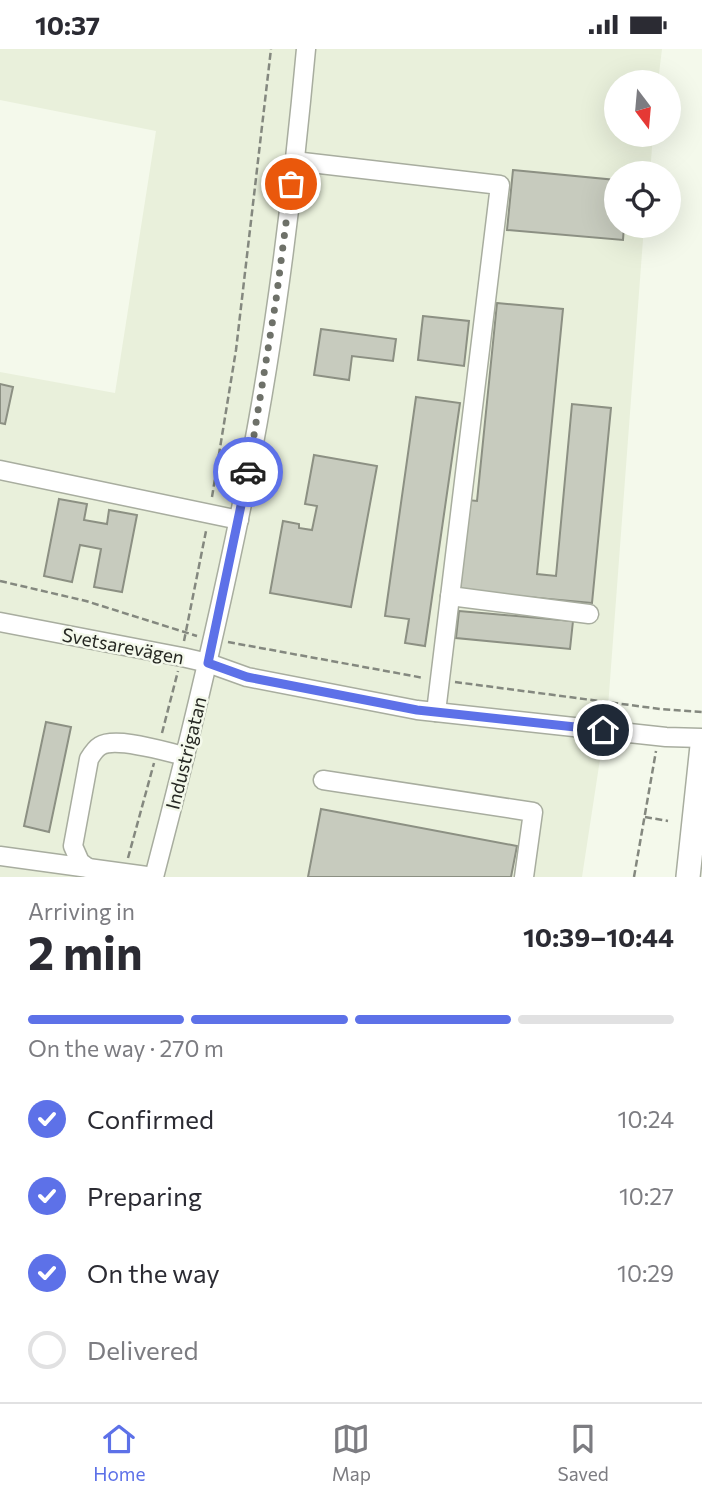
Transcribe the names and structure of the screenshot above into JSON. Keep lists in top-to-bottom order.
{
  "streets": {
    "street": ["Svetsarevägen", "Industrigatan"]
  },
  "crossings": [
    ["Svetsarevägen", "Industrigatan"]
  ],
  "north": "bottom",
  "page": {
    "status": "10:37",
    "heading": ["2 min", "Arriving in", "10:39–10:44"],
    "bar": "On the way · 270 m",
    "list": [
      ["Confirmed", "10:24"],
      ["Preparing", "10:27"],
      ["On the way", "10:29"],
      "Delivered"
    ],
    "tabs": ["Home", "Map", "Saved"]
  }
}
